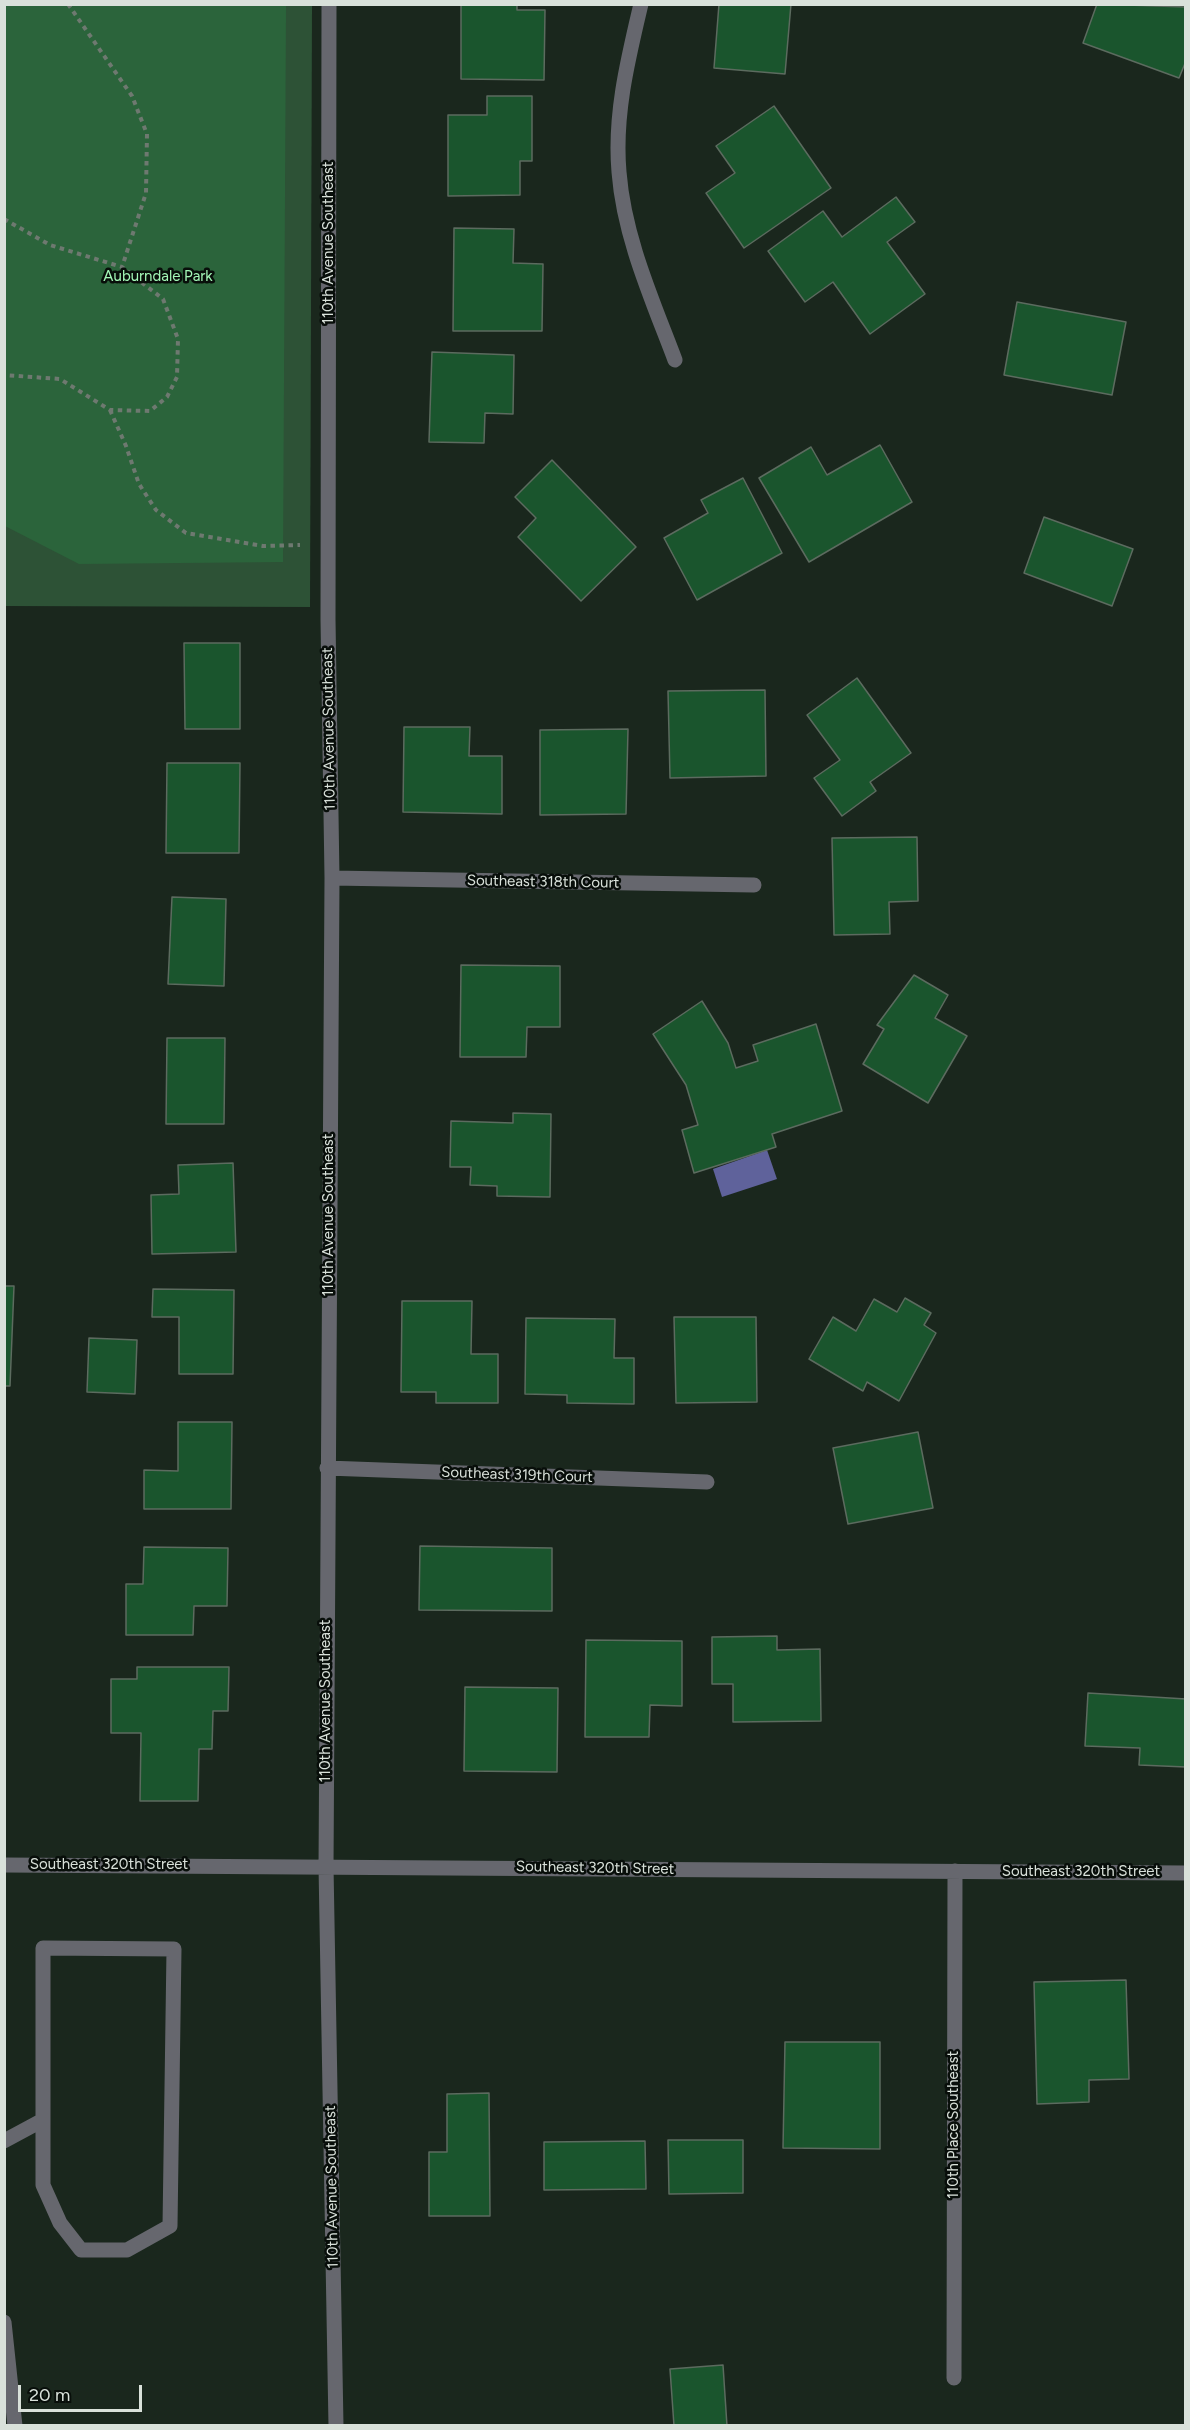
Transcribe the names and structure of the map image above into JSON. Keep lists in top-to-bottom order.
{
  "streets": {
    "street": [
      "110th Avenue Southeast",
      "Southeast 318th Court",
      "Southeast 319th Court",
      "Southeast 320th Street",
      "110th Place Southeast"
    ]
  },
  "crossings": [
    ["110th Avenue Southeast", "Southeast 318th Court"],
    ["110th Avenue Southeast", "Southeast 319th Court"],
    ["110th Avenue Southeast", "Southeast 320th Street"],
    ["Southeast 320th Street", "110th Place Southeast"]
  ],
  "parks": ["Auburndale Park"],
  "scale_bar": "20 m"
}
